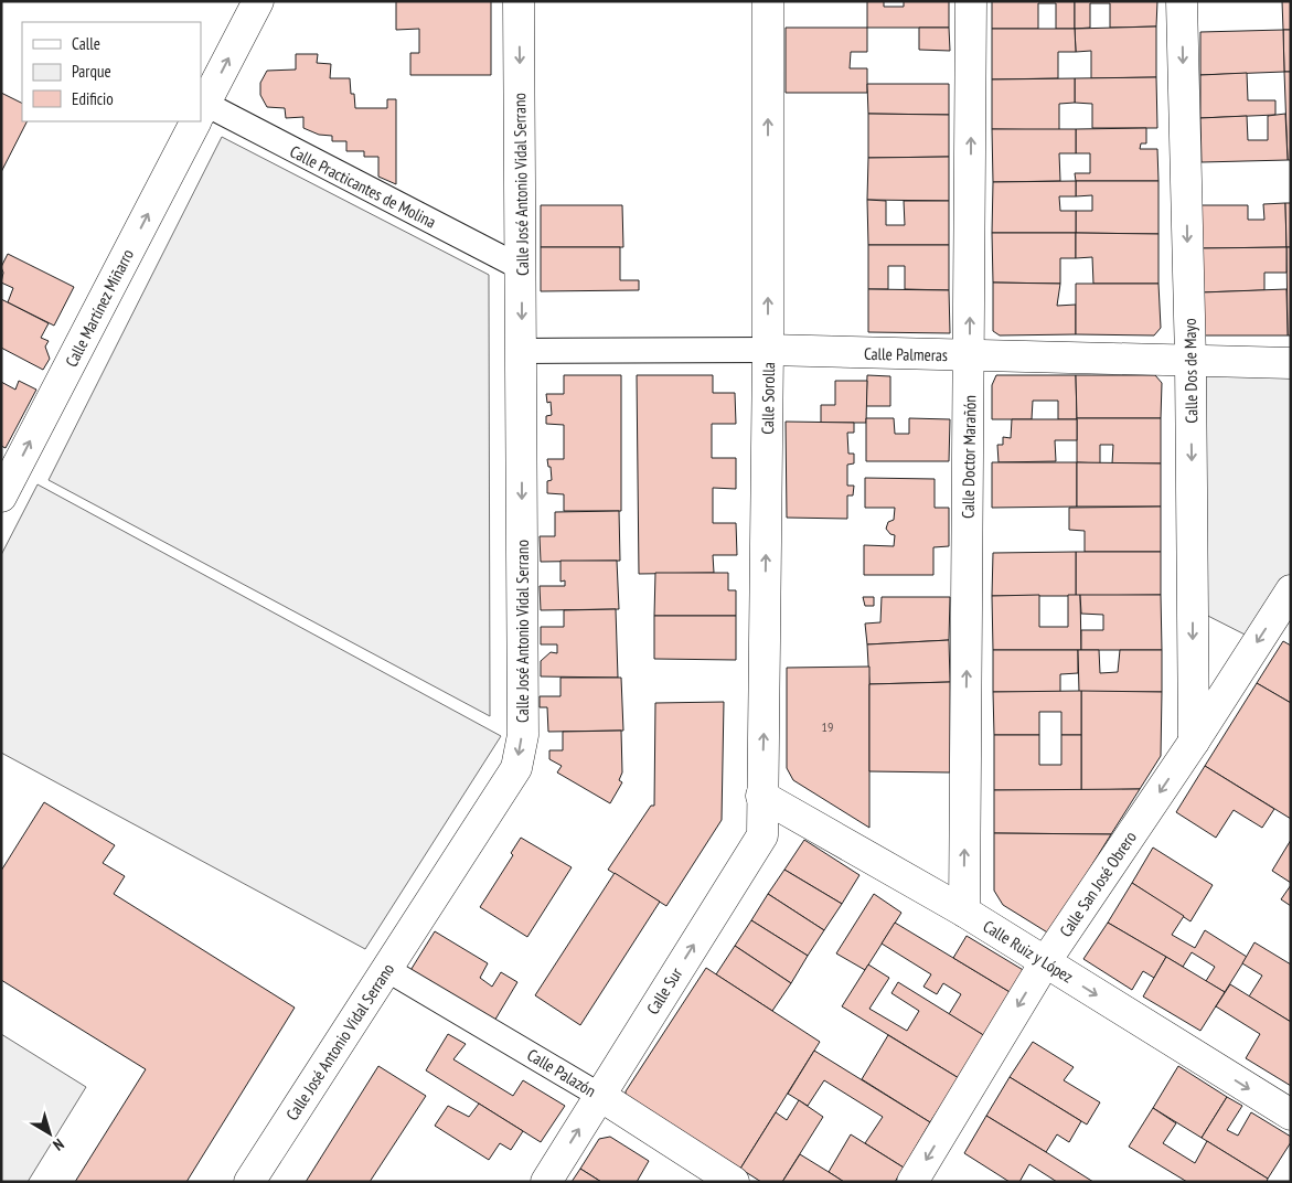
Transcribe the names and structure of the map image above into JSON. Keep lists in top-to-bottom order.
{
  "streets": {
    "street": [
      "Calle José Antonio Vidal Serrano",
      "Calle Practicantes de Molina",
      "Calle Martínez Miñarro",
      "Calle Palmeras",
      "Calle Dos de Mayo",
      "Calle Sorolla",
      "Calle Doctor Marañón",
      "Calle San José Obrero",
      "Calle Ruiz y López",
      "Calle Sur",
      "Calle Palazón"
    ]
  },
  "crossings": [
    ["Calle José Antonio Vidal Serrano", "Calle Practicantes de Molina"],
    ["Calle José Antonio Vidal Serrano", "Calle Palmeras"],
    ["Calle José Antonio Vidal Serrano", "Calle Palazón"],
    ["Calle Practicantes de Molina", "Calle Martínez Miñarro"],
    ["Calle Palmeras", "Calle Dos de Mayo"],
    ["Calle Palmeras", "Calle Sorolla"],
    ["Calle Palmeras", "Calle Doctor Marañón"],
    ["Calle Dos de Mayo", "Calle San José Obrero"],
    ["Calle Sorolla", "Calle Ruiz y López"],
    ["Calle Sorolla", "Calle Sur"],
    ["Calle Doctor Marañón", "Calle Ruiz y López"],
    ["Calle San José Obrero", "Calle Ruiz y López"],
    ["Calle Ruiz y López", "Calle Sur"],
    ["Calle Sur", "Calle Palazón"]
  ],
  "one_way": [
    "Calle José Antonio Vidal Serrano",
    "Calle Martínez Miñarro",
    "Calle Dos de Mayo",
    "Calle Sorolla",
    "Calle Doctor Marañón",
    "Calle San José Obrero",
    "Calle Ruiz y López",
    "Calle Sur"
  ],
  "house_numbers": ["19"],
  "legend": ["Calle", "Parque", "Edificio"],
  "north": "bottom right"
}
